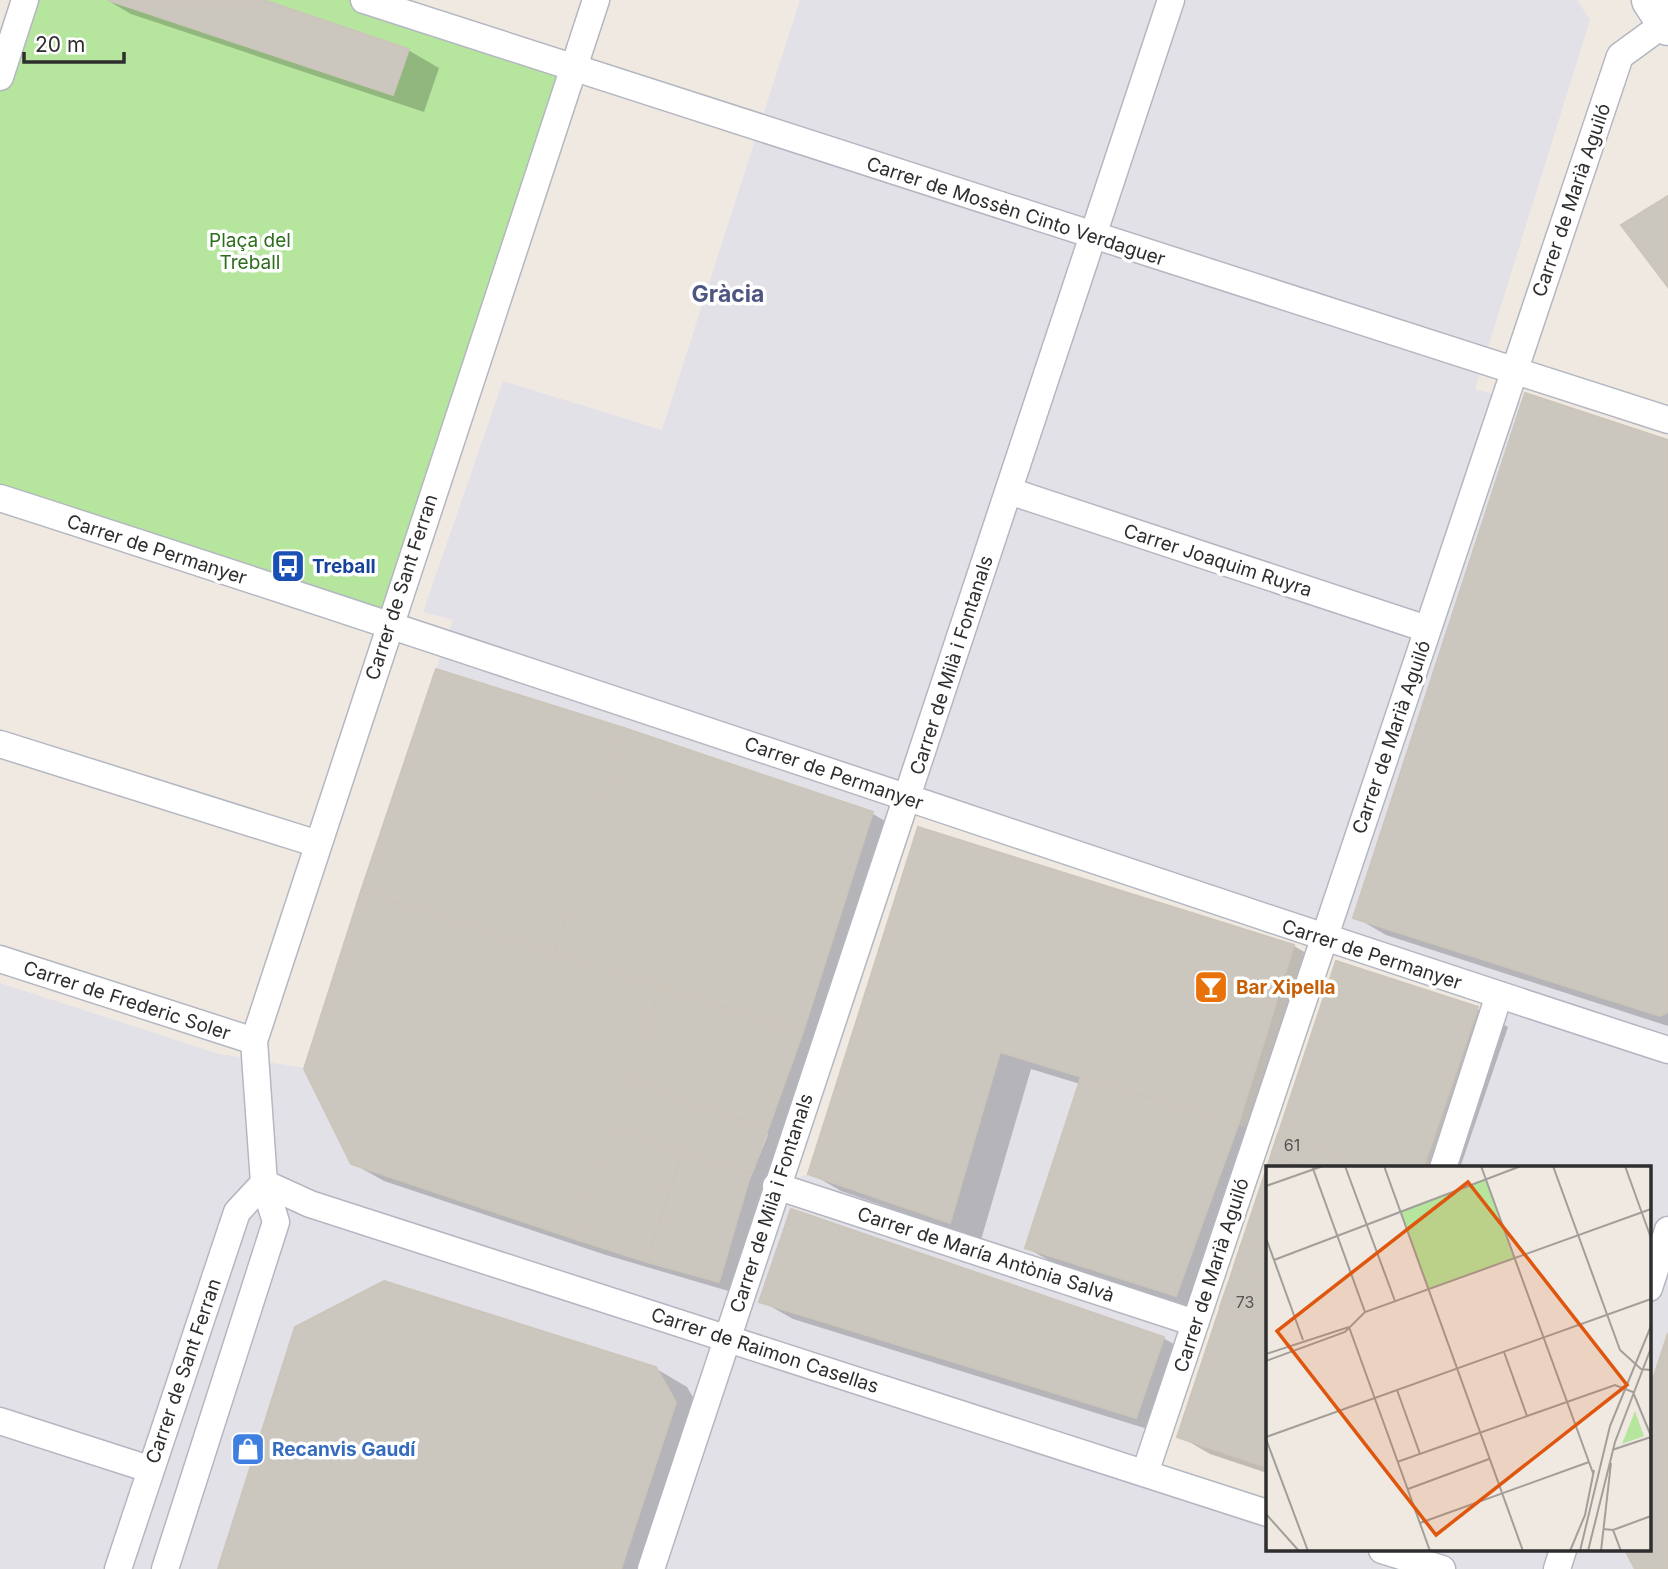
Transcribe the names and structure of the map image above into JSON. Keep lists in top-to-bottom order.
{
  "streets": {
    "street": [
      "Carrer de Marià Aguiló",
      "Carrer de Mossèn Cinto Verdaguer",
      "Carrer de Permanyer",
      "Carrer Joaquim Ruyra",
      "Carrer de Sant Ferran",
      "Carrer de Milà i Fontanals",
      "Carrer de Frederic Soler",
      "Carrer de María Antònia Salvà",
      "Carrer de Raimon Casellas"
    ]
  },
  "crossings": [
    ["Carrer de Marià Aguiló", "Carrer de Mossèn Cinto Verdaguer"],
    ["Carrer de Marià Aguiló", "Carrer de Permanyer"],
    ["Carrer de Marià Aguiló", "Carrer Joaquim Ruyra"],
    ["Carrer de Marià Aguiló", "Carrer de María Antònia Salvà"],
    ["Carrer de Marià Aguiló", "Carrer de Raimon Casellas"],
    ["Carrer de Mossèn Cinto Verdaguer", "Carrer de Sant Ferran"],
    ["Carrer de Mossèn Cinto Verdaguer", "Carrer de Milà i Fontanals"],
    ["Carrer de Permanyer", "Carrer de Sant Ferran"],
    ["Carrer de Permanyer", "Carrer de Milà i Fontanals"],
    ["Carrer Joaquim Ruyra", "Carrer de Milà i Fontanals"],
    ["Carrer de Sant Ferran", "Carrer de Frederic Soler"],
    ["Carrer de Sant Ferran", "Carrer de Raimon Casellas"],
    ["Carrer de Milà i Fontanals", "Carrer de María Antònia Salvà"],
    ["Carrer de Milà i Fontanals", "Carrer de Raimon Casellas"]
  ],
  "districts": ["Gràcia"],
  "parks": ["Plaça del Treball"],
  "places": {
    "bus stop": ["Treball"],
    "bar": ["Bar Xipella"],
    "shop": ["Recanvis Gaudí"]
  },
  "house_numbers": ["61", "73"],
  "scale_bar": "20 m"
}
